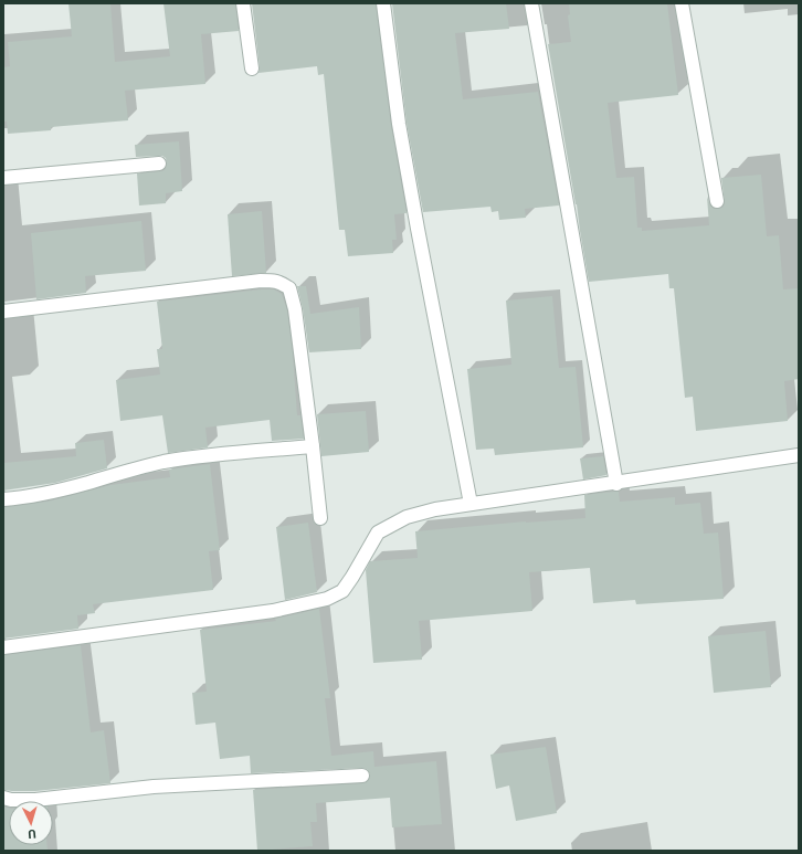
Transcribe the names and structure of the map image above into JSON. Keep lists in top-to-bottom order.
{
  "north": "bottom"
}
